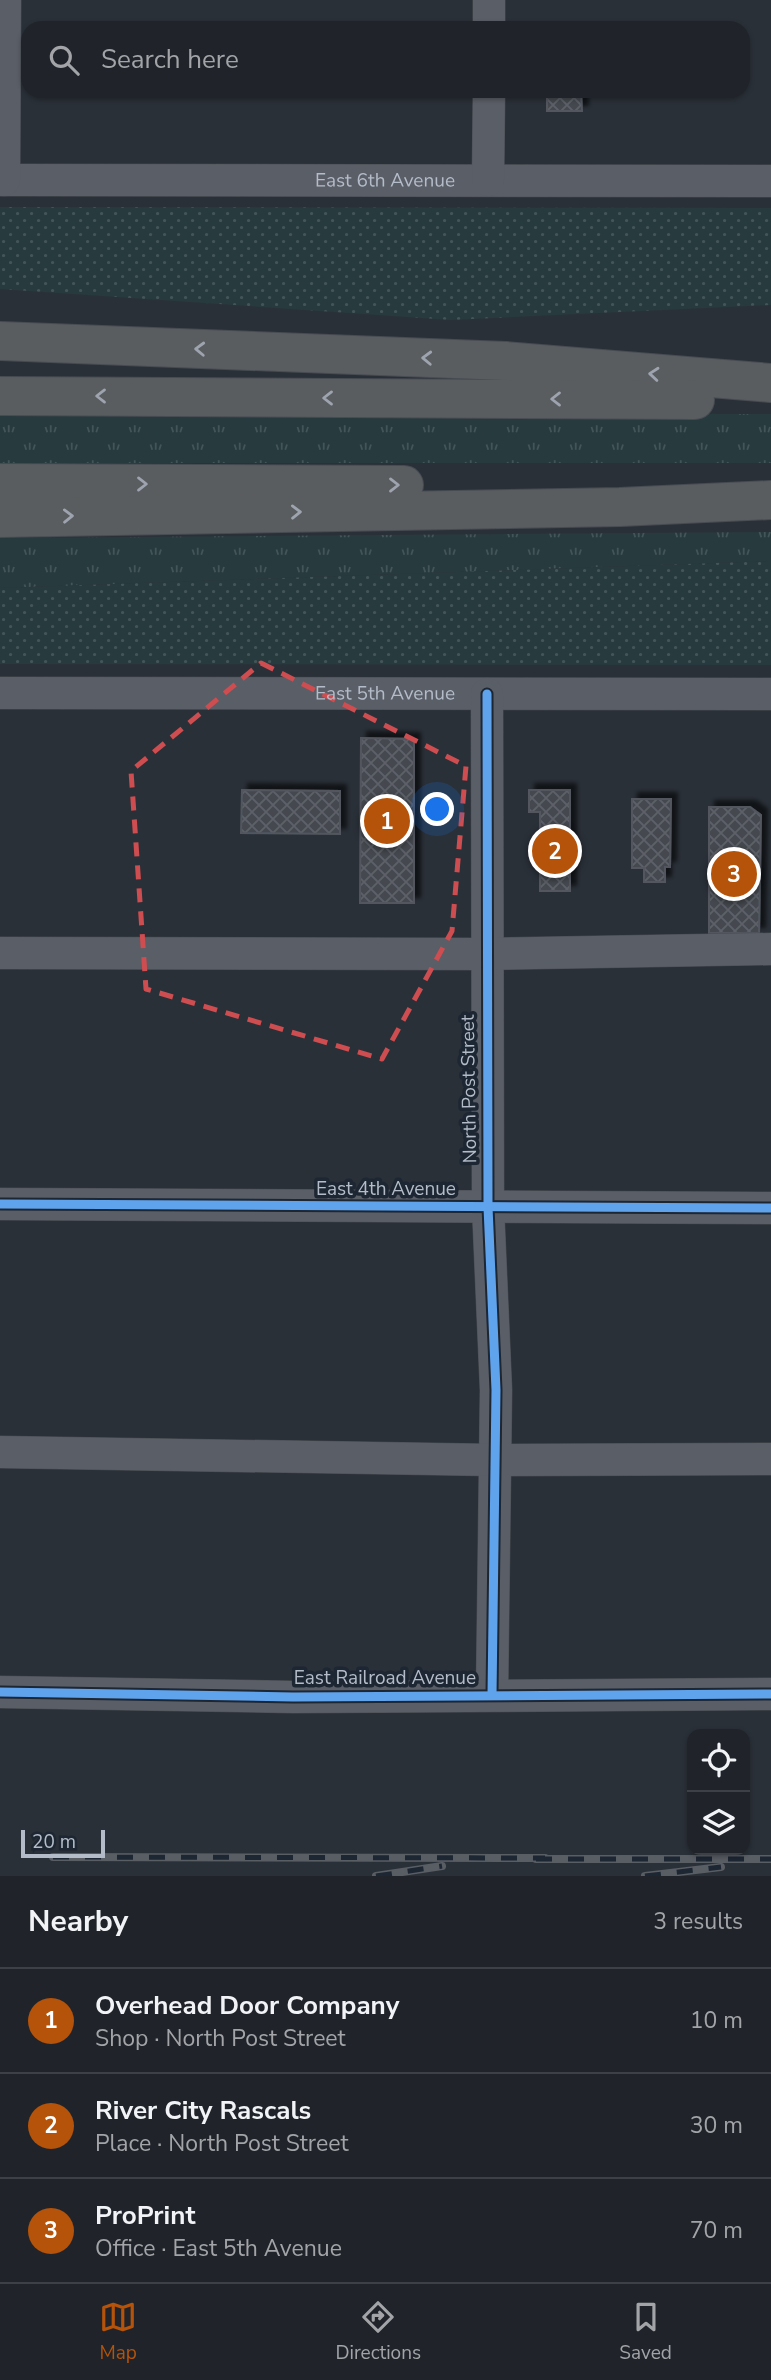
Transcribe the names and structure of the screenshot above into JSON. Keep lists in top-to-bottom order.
{
  "streets": {
    "street": [
      "East 6th Avenue",
      "East 5th Avenue",
      "North Post Street",
      "East 4th Avenue",
      "East Railroad Avenue"
    ]
  },
  "crossings": [
    ["East 5th Avenue", "North Post Street"],
    ["North Post Street", "East 4th Avenue"],
    ["North Post Street", "East Railroad Avenue"]
  ],
  "scale_bar": "20 m",
  "page": {
    "search": "Search here",
    "pins": ["1", "2", "3"],
    "scale": "20 m",
    "heading": ["Nearby", "3 results"],
    "list": [
      {
        "mark": "1",
        "name": "Overhead Door Company",
        "note": "Shop · North Post Street",
        "value": "10 m"
      },
      {
        "mark": "2",
        "name": "River City Rascals",
        "note": "Place · North Post Street",
        "value": "30 m"
      },
      {
        "mark": "3",
        "name": "ProPrint",
        "note": "Office · East 5th Avenue",
        "value": "70 m"
      }
    ],
    "nav": ["Map", "Directions", "Saved"]
  }
}
